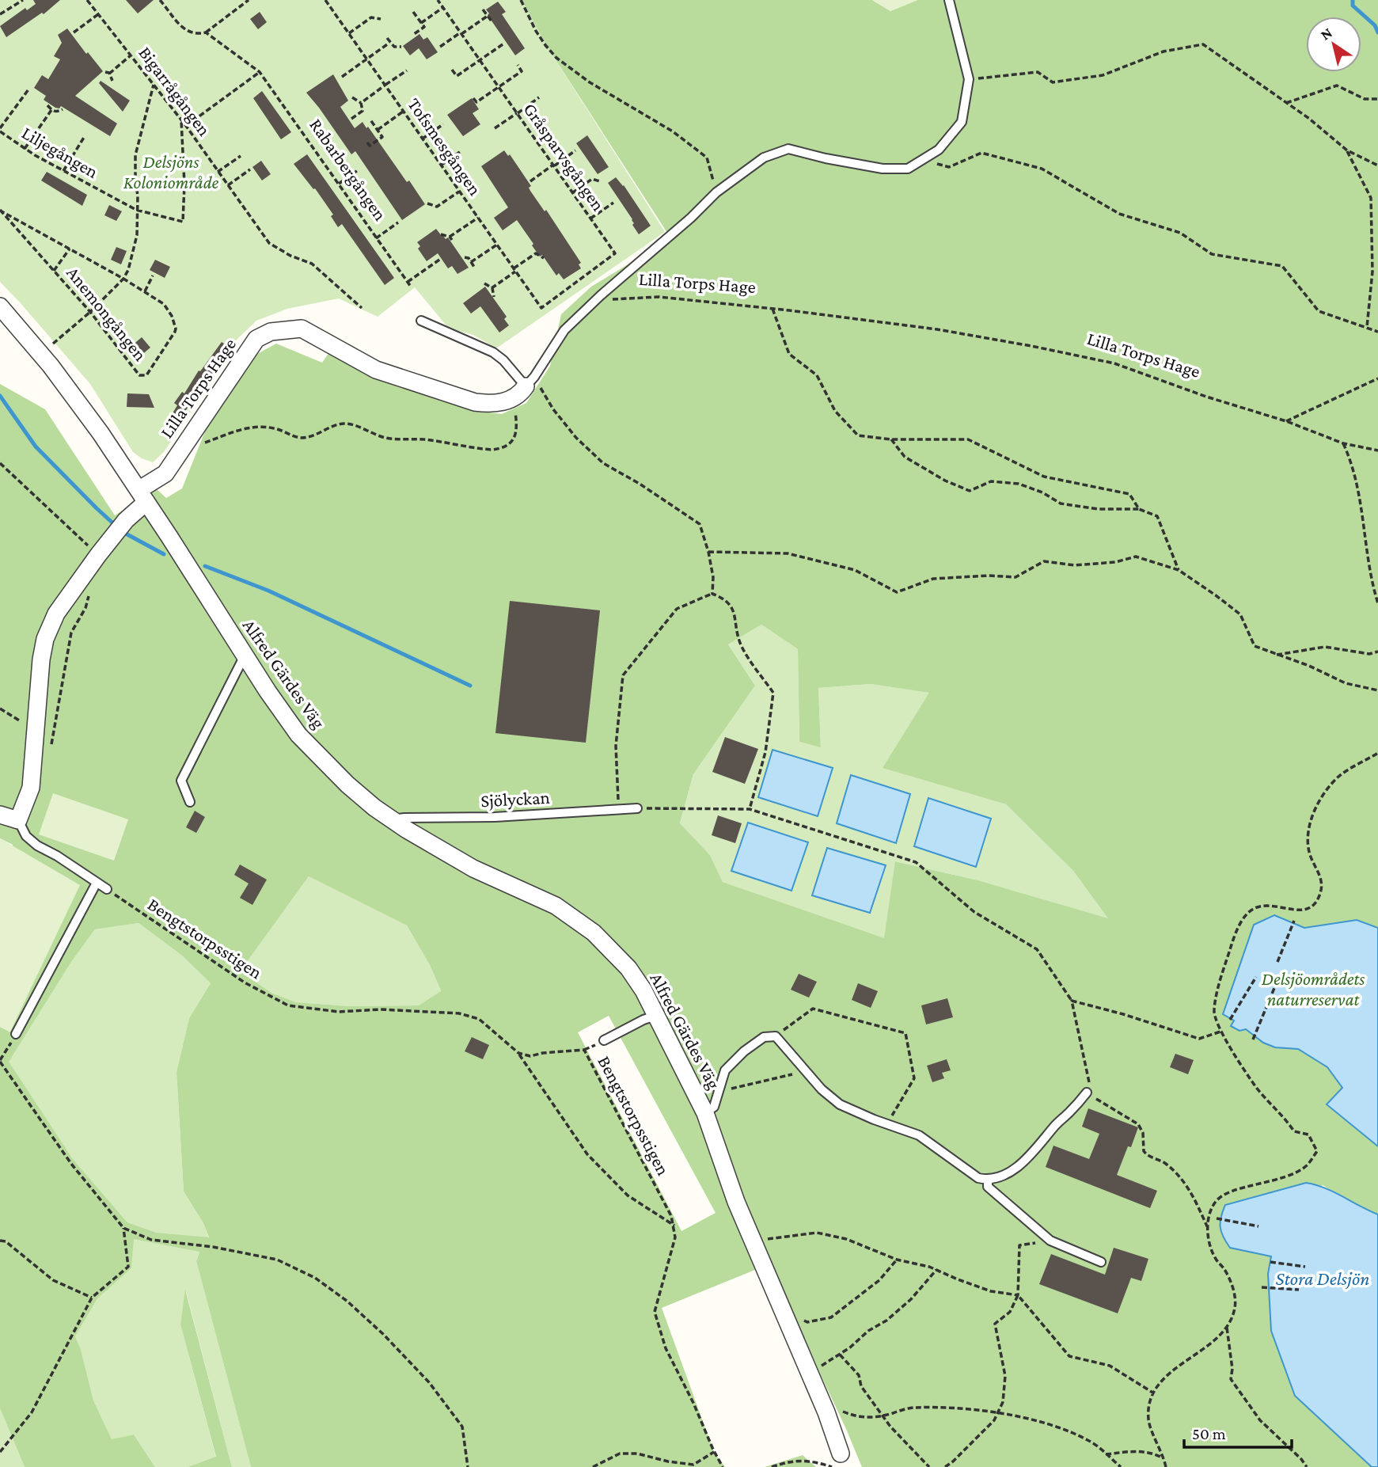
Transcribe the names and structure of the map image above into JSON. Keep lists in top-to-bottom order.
{
  "streets": {
    "street": ["Lilla Torps Hage", "Alfred Gärdes Väg"],
    "lane": ["Sjölyckan"],
    "path": [
      "Bigarrågången",
      "Tofsmesgången",
      "Liljegången",
      "Gråsparvsgången",
      "Rabarbergången",
      "Anemongången",
      "Bengtstorpsstigen"
    ]
  },
  "crossings": [
    ["Bigarrågången", "Liljegången"],
    ["Tofsmesgången", "Gråsparvsgången"],
    ["Lilla Torps Hage", "Alfred Gärdes Väg"],
    ["Alfred Gärdes Väg", "Sjölyckan"]
  ],
  "water": ["Stora Delsjön"],
  "parks": ["Delsjöns Koloniområde", "Delsjöområdets naturreservat"],
  "scale_bar": "50 m",
  "north": "top left"
}
